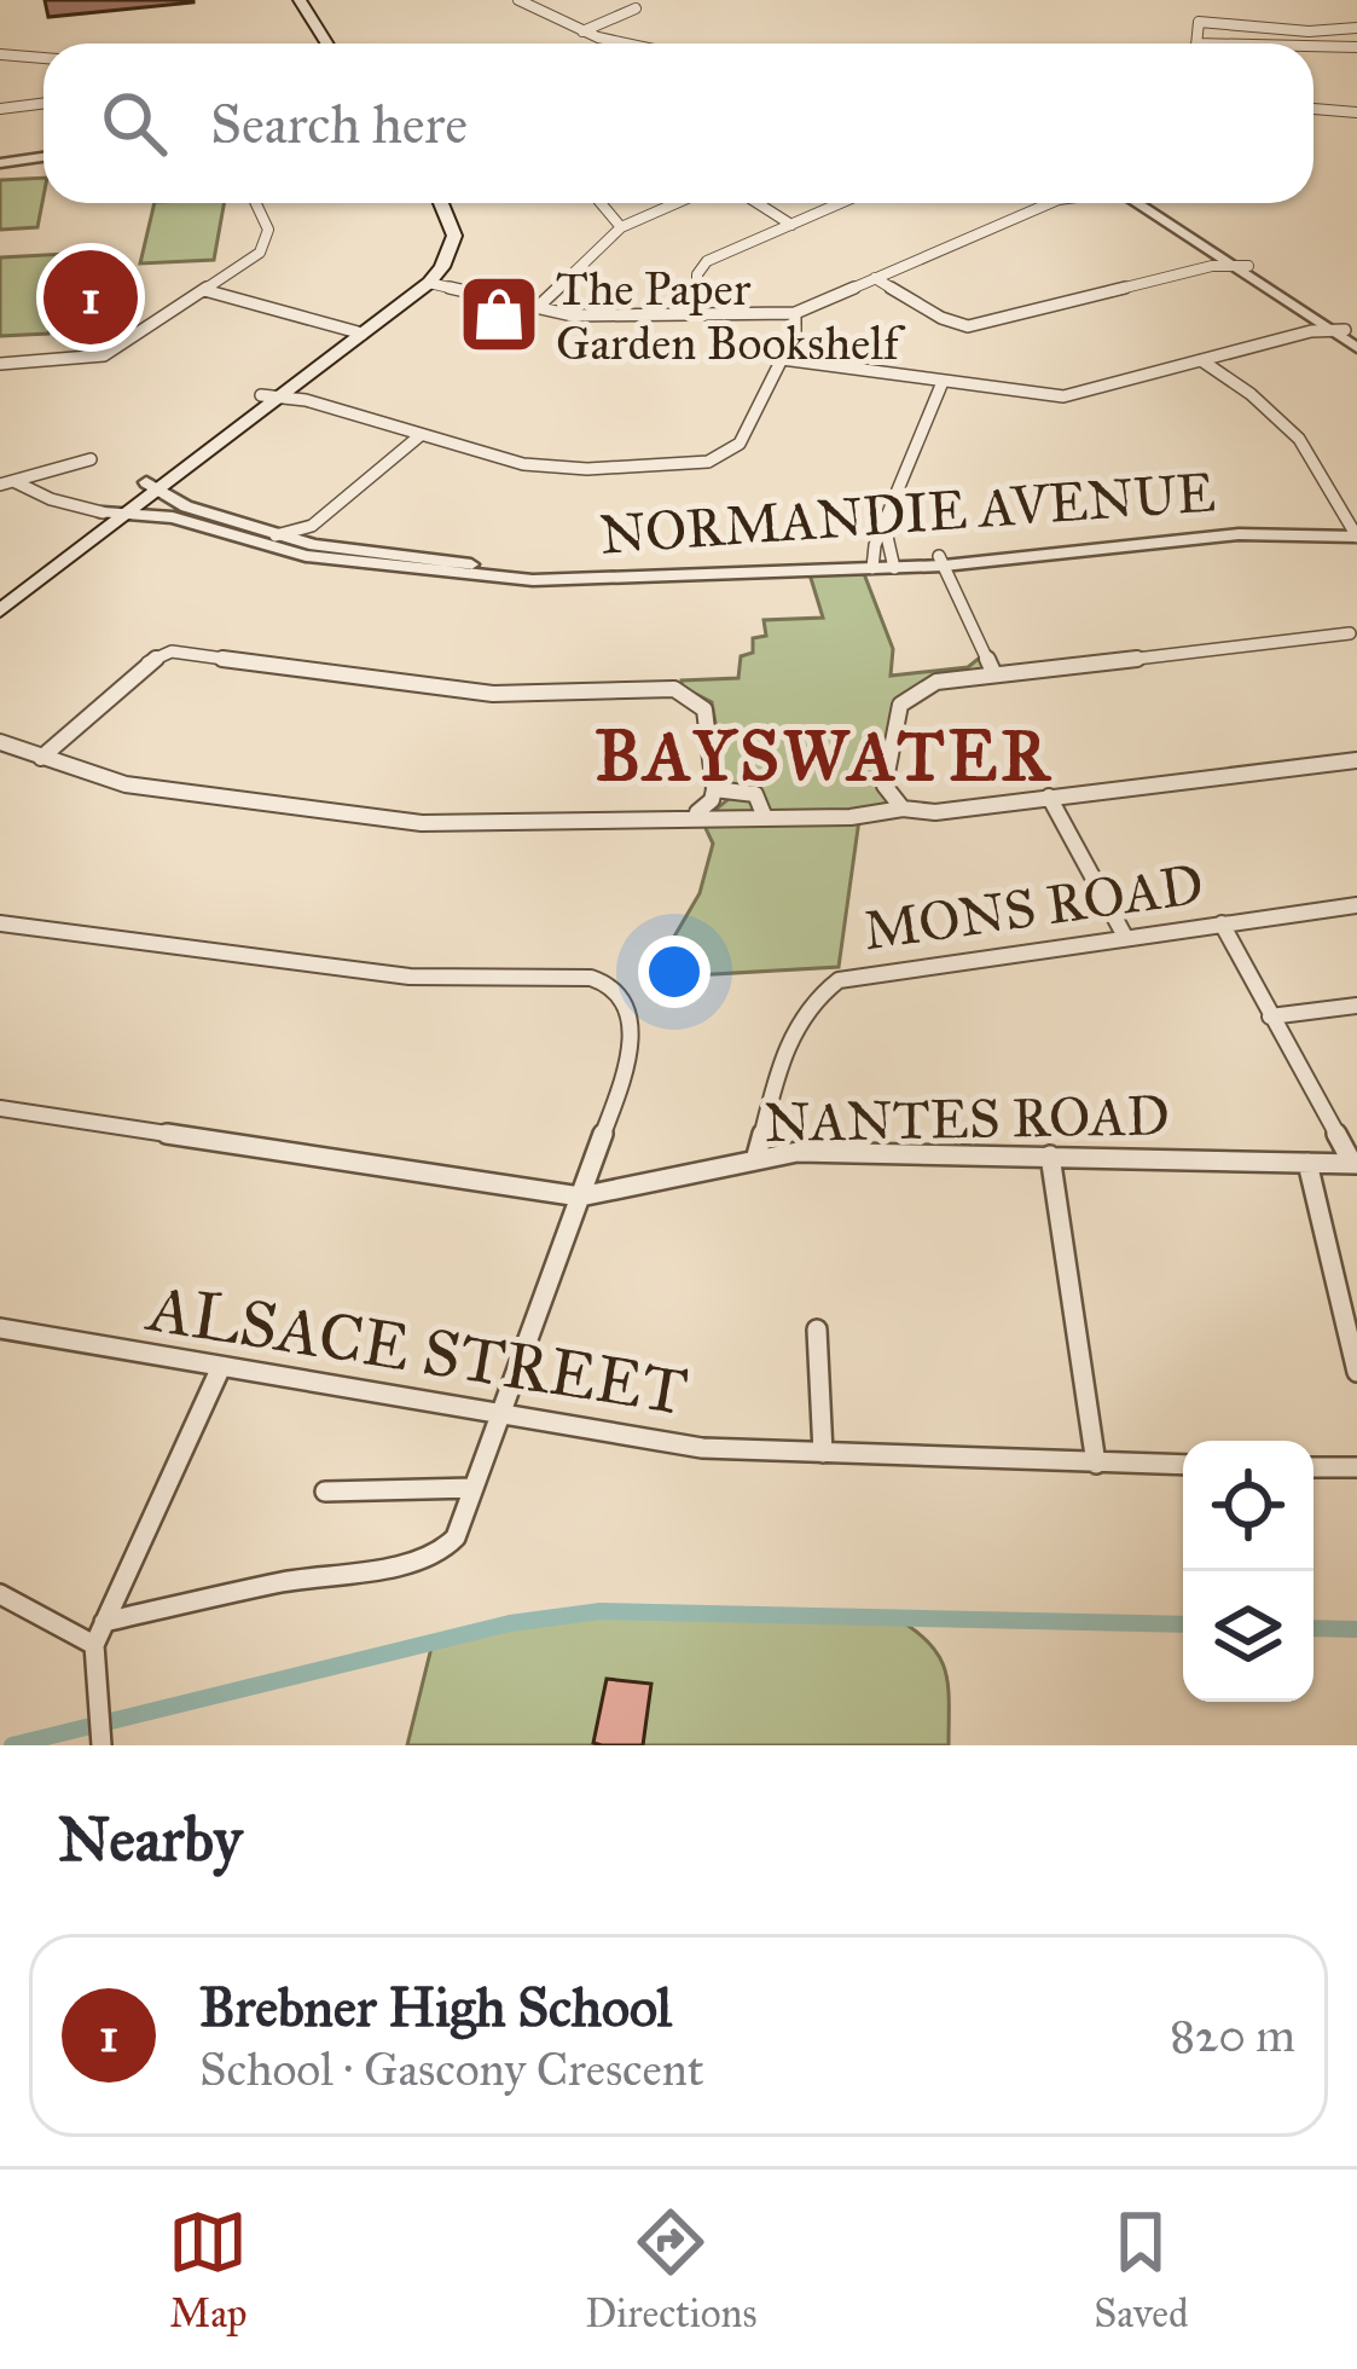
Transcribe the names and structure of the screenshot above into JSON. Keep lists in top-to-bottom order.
{
  "streets": {
    "street": [
      "NORMANDIE AVENUE",
      "MONS ROAD",
      "NANTES ROAD",
      "ALSACE STREET"
    ]
  },
  "crossings": [
    ["MONS ROAD", "NANTES ROAD"]
  ],
  "districts": ["BAYSWATER"],
  "places": {
    "shop": ["The Paper Garden Bookshelf"]
  },
  "page": {
    "search": "Search here",
    "pins": "1",
    "heading": "Nearby",
    "list": [
      {
        "mark": "1",
        "name": "Brebner High School",
        "note": "School · Gascony Crescent",
        "value": "820 m"
      }
    ],
    "nav": ["Map", "Directions", "Saved"]
  }
}
